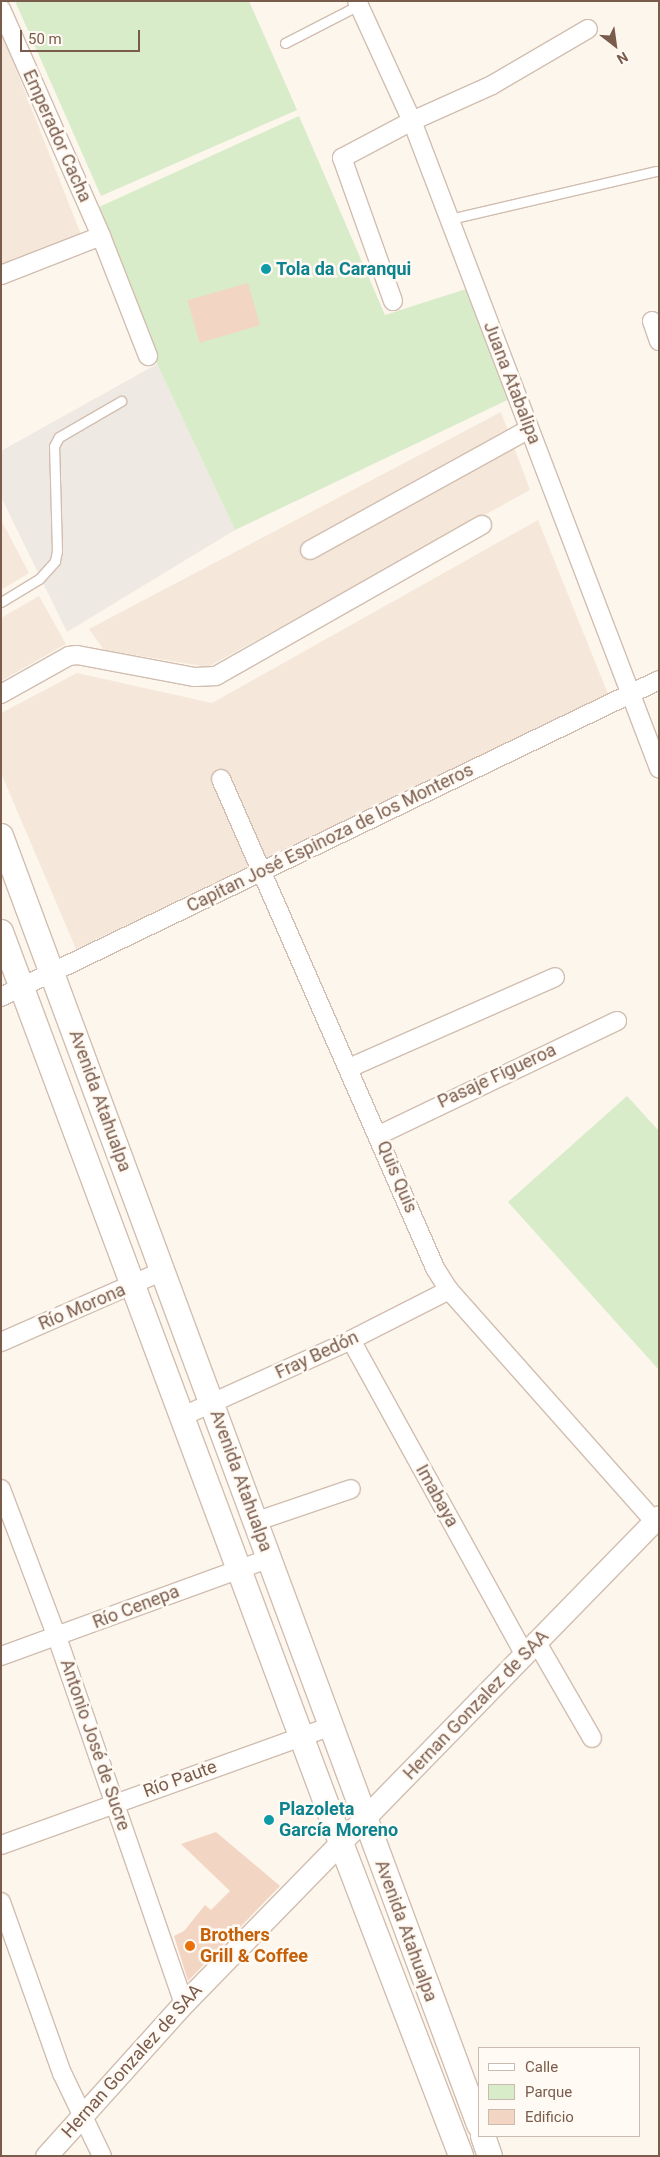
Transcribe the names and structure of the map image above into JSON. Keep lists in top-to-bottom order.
{
  "streets": {
    "main road": ["Avenida Atahualpa"],
    "street": [
      "Emperador Cacha",
      "Juana Atabalipa",
      "Capitan José Espinoza de los Monteros",
      "Pasaje Figueroa",
      "Quis Quis",
      "Río Morona",
      "Fray Bedón",
      "Imabaya",
      "Río Cenepa",
      "Hernan Gonzalez de SAA",
      "Antonio José de Sucre",
      "Río Paute"
    ]
  },
  "crossings": [
    ["Juana Atabalipa", "Capitan José Espinoza de los Monteros"],
    ["Capitan José Espinoza de los Monteros", "Avenida Atahualpa"],
    ["Capitan José Espinoza de los Monteros", "Quis Quis"],
    ["Pasaje Figueroa", "Quis Quis"],
    ["Avenida Atahualpa", "Río Morona"],
    ["Avenida Atahualpa", "Fray Bedón"],
    ["Avenida Atahualpa", "Río Cenepa"],
    ["Avenida Atahualpa", "Hernan Gonzalez de SAA"],
    ["Avenida Atahualpa", "Río Paute"],
    ["Quis Quis", "Fray Bedón"],
    ["Quis Quis", "Hernan Gonzalez de SAA"],
    ["Fray Bedón", "Imabaya"],
    ["Imabaya", "Hernan Gonzalez de SAA"],
    ["Río Cenepa", "Antonio José de Sucre"],
    ["Hernan Gonzalez de SAA", "Antonio José de Sucre"],
    ["Antonio José de Sucre", "Río Paute"]
  ],
  "places": ["Tola da Caranqui", "Plazoleta García Moreno", "Brothers Grill & Coffee"],
  "legend": ["Calle", "Parque", "Edificio"],
  "scale_bar": "50 m",
  "north": "bottom right"
}
